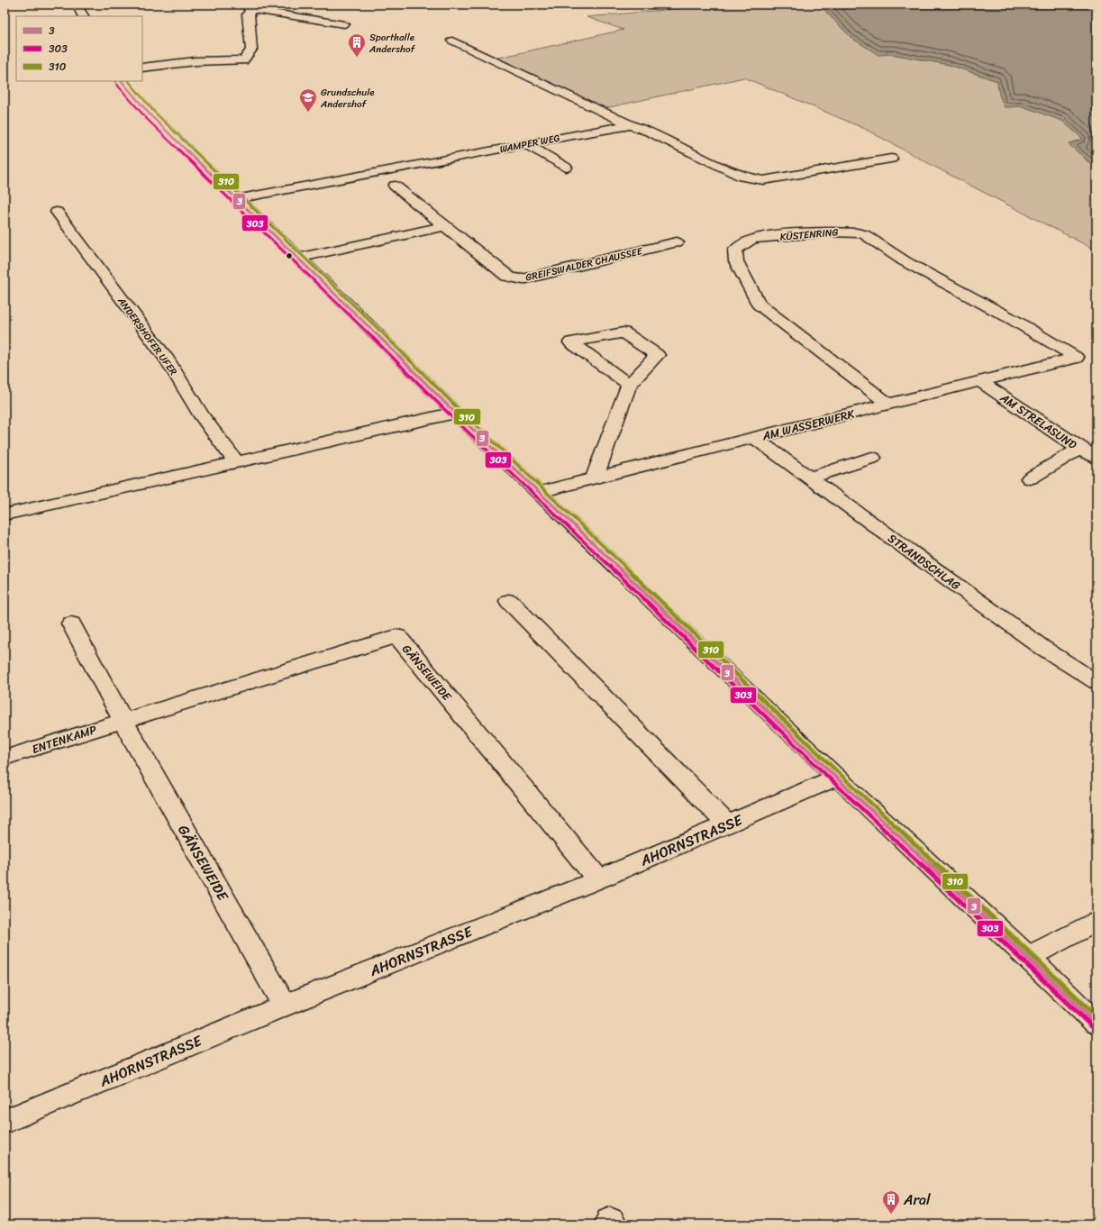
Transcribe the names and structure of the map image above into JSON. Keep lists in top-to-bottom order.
{
  "streets": {
    "street": [
      "WAMPER WEG",
      "KÜSTENRING",
      "GREIFSWALDER CHAUSSEE",
      "ANDERSHOFER UFER",
      "AM STRELASUND",
      "AM WASSERWERK",
      "STRANDSCHLAG",
      "GÄNSEWEIDE",
      "ENTENKAMP",
      "AHORNSTRASSE"
    ]
  },
  "crossings": [
    ["KÜSTENRING", "AM WASSERWERK"],
    ["AM STRELASUND", "AM WASSERWERK"],
    ["AM WASSERWERK", "STRANDSCHLAG"],
    ["GÄNSEWEIDE", "ENTENKAMP"],
    ["GÄNSEWEIDE", "AHORNSTRASSE"]
  ],
  "places": {
    "building": ["Sporthalle Andershof", "Aral"],
    "school or university": ["Grundschule Andershof"]
  },
  "lines": ["transit line 3", "transit line 310", "transit line 303"],
  "legend": ["3", "303", "310"]
}
